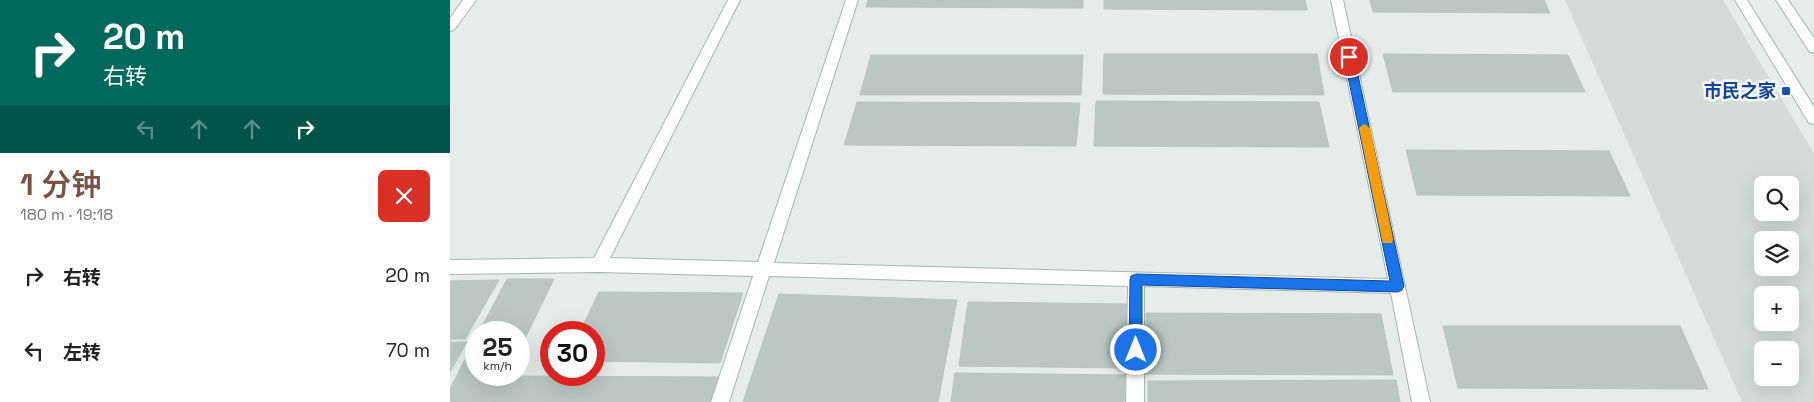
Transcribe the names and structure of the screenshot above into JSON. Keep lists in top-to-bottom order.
{
  "places": {
    "transit": ["市民之家"]
  },
  "page": {
    "turn": ["20 m", "右转"],
    "heading": ["1 分钟", "180 m · 19:18"],
    "map_buttons": ["+", "−"],
    "list": [
      {
        "name": "右转",
        "value": "20 m"
      },
      {
        "name": "左转",
        "value": "70 m"
      }
    ],
    "speed": "25 km/h",
    "limit": "30"
  }
}
